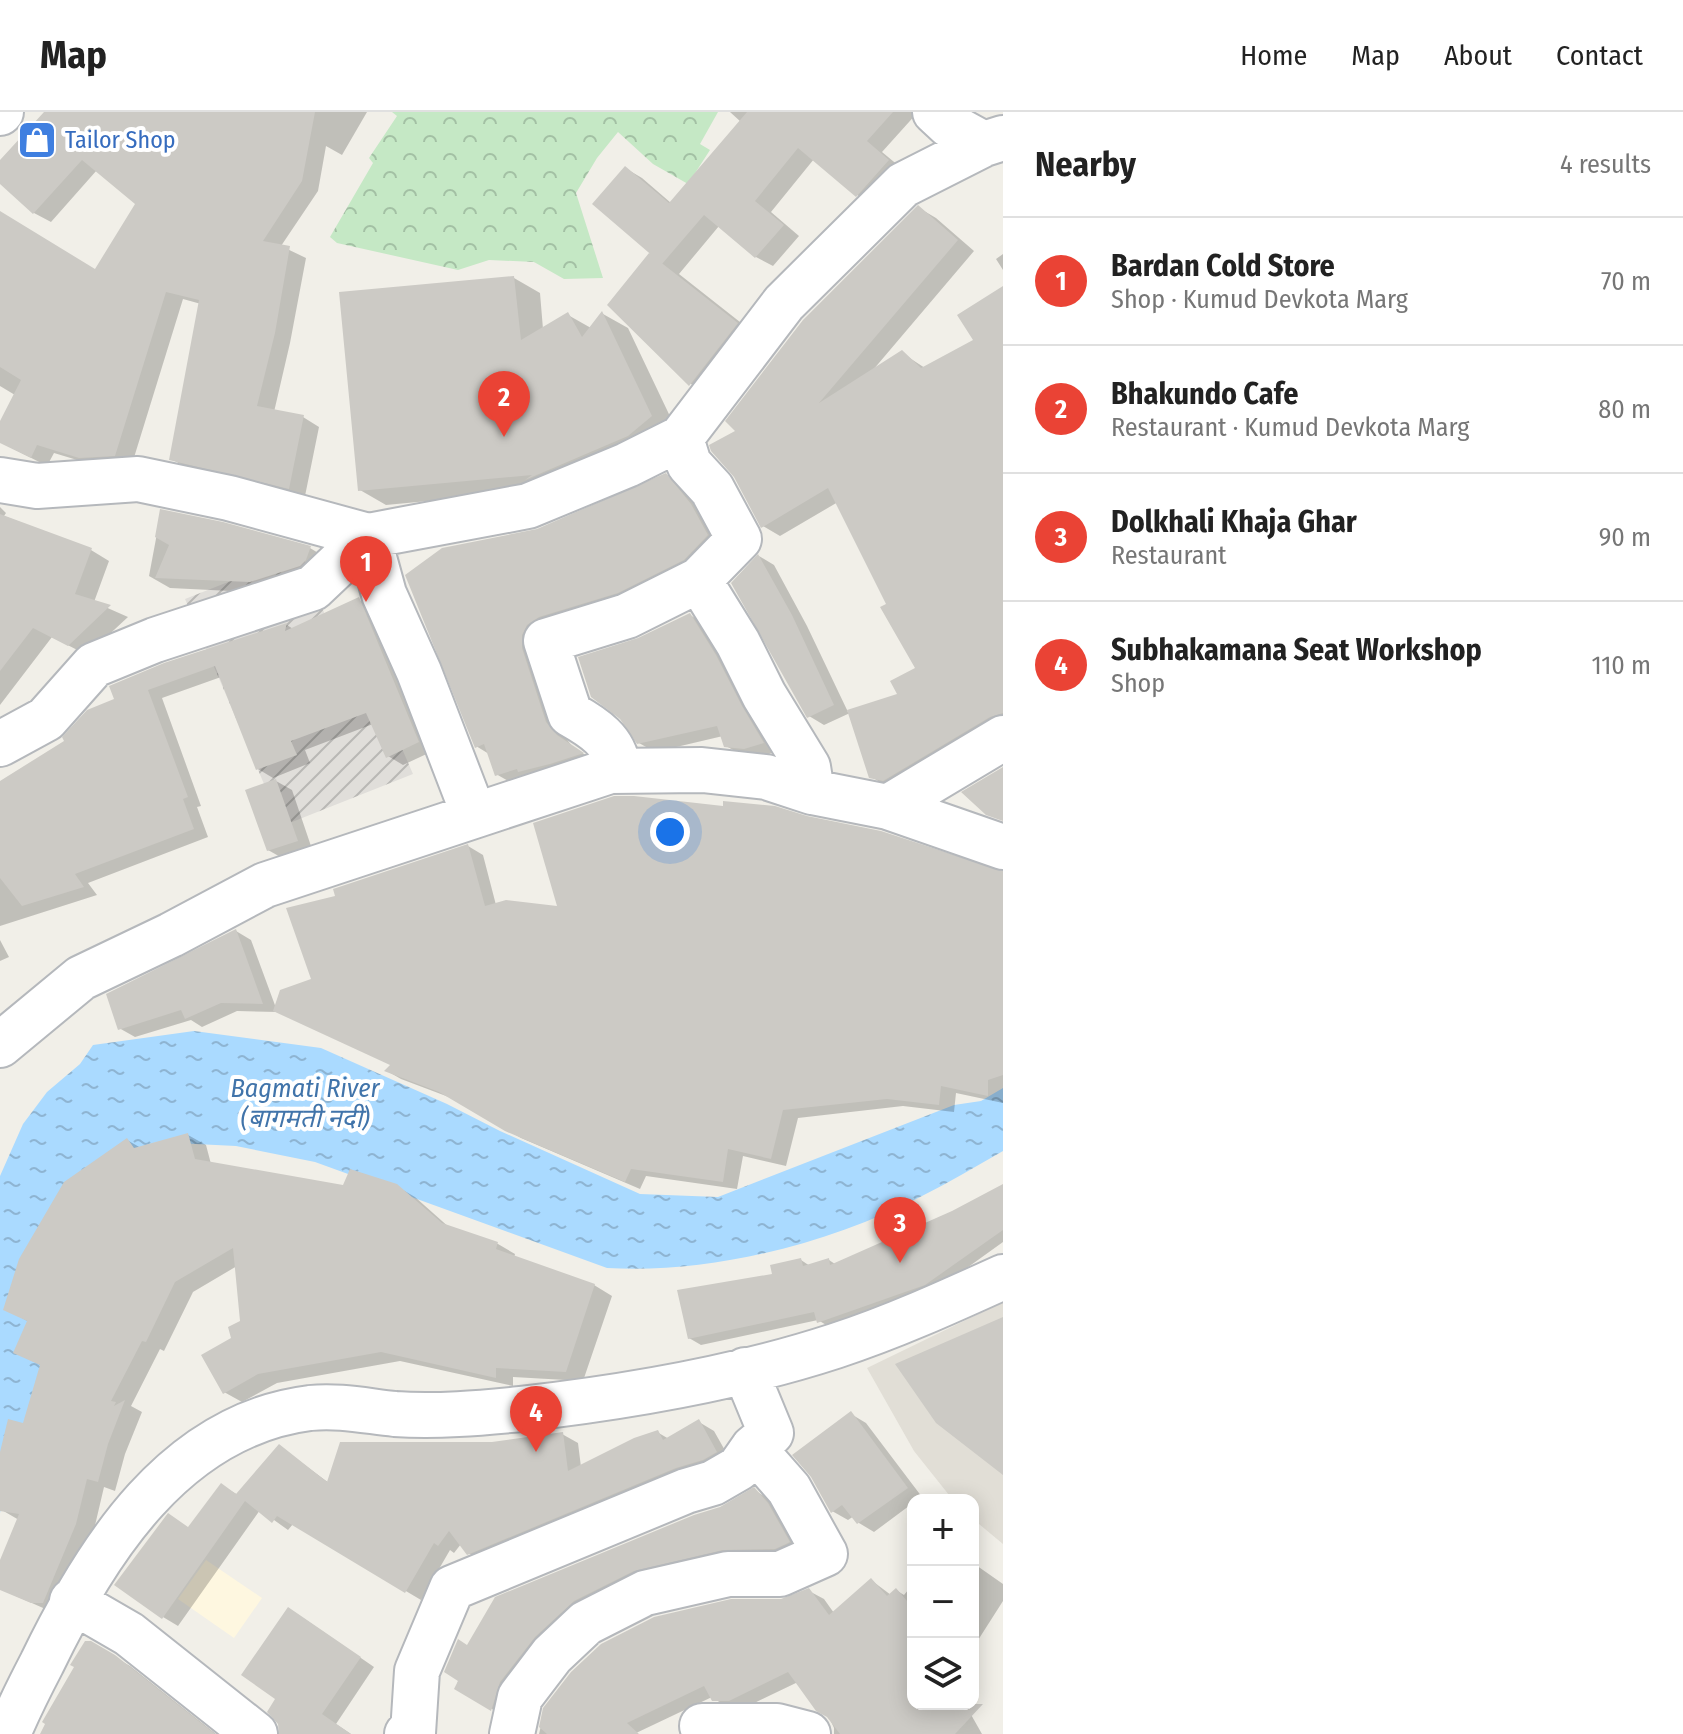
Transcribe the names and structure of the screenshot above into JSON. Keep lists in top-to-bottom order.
{
  "water": ["Bagmati River (बागमती नदी)"],
  "places": {
    "shop": ["Tailor Shop"]
  },
  "page": {
    "header": "Map",
    "nav": [
      "Home",
      "Map",
      "About",
      "Contact"
    ],
    "heading": ["Nearby", "4 results"],
    "list": [
      {
        "mark": "1",
        "name": "Bardan Cold Store",
        "note": "Shop · Kumud Devkota Marg",
        "value": "70 m"
      },
      {
        "mark": "2",
        "name": "Bhakundo Cafe",
        "note": "Restaurant · Kumud Devkota Marg",
        "value": "80 m"
      },
      {
        "mark": "3",
        "name": "Dolkhali Khaja Ghar",
        "note": "Restaurant",
        "value": "90 m"
      },
      {
        "mark": "4",
        "name": "Subhakamana Seat Workshop",
        "note": "Shop",
        "value": "110 m"
      }
    ],
    "pins": [
      "2",
      "1",
      "3",
      "4"
    ],
    "map_buttons": ["+", "−"]
  }
}
